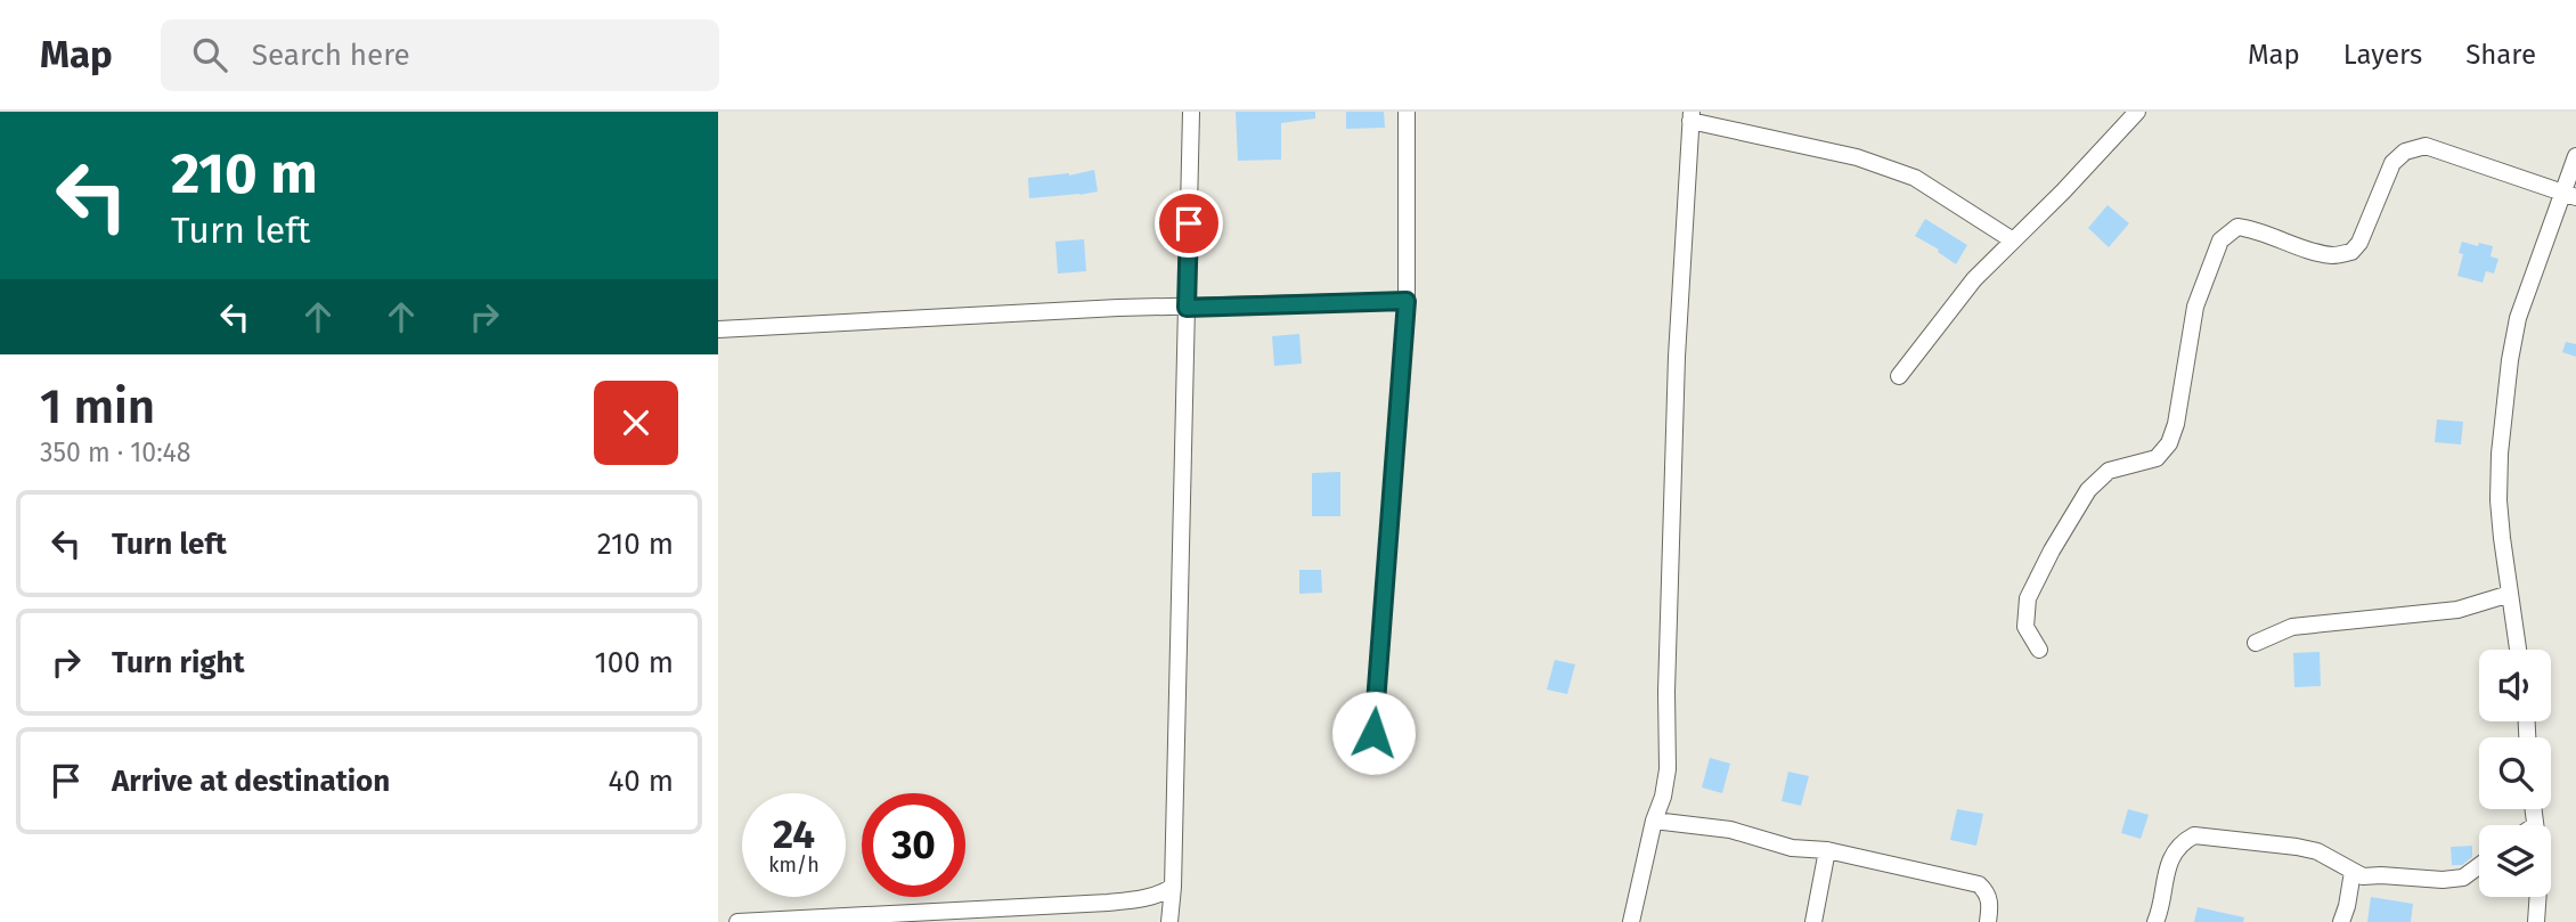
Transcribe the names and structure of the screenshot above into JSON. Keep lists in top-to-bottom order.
{
  "page": {
    "header": "Map",
    "search": "Search here",
    "nav": ["Map", "Layers", "Share"],
    "turn": ["210 m", "Turn left"],
    "heading": ["1 min", "350 m · 10:48"],
    "list": [
      {
        "name": "Turn left",
        "value": "210 m"
      },
      {
        "name": "Turn right",
        "value": "100 m"
      },
      {
        "name": "Arrive at destination",
        "value": "40 m"
      }
    ],
    "speed": "24 km/h",
    "limit": "30"
  }
}
